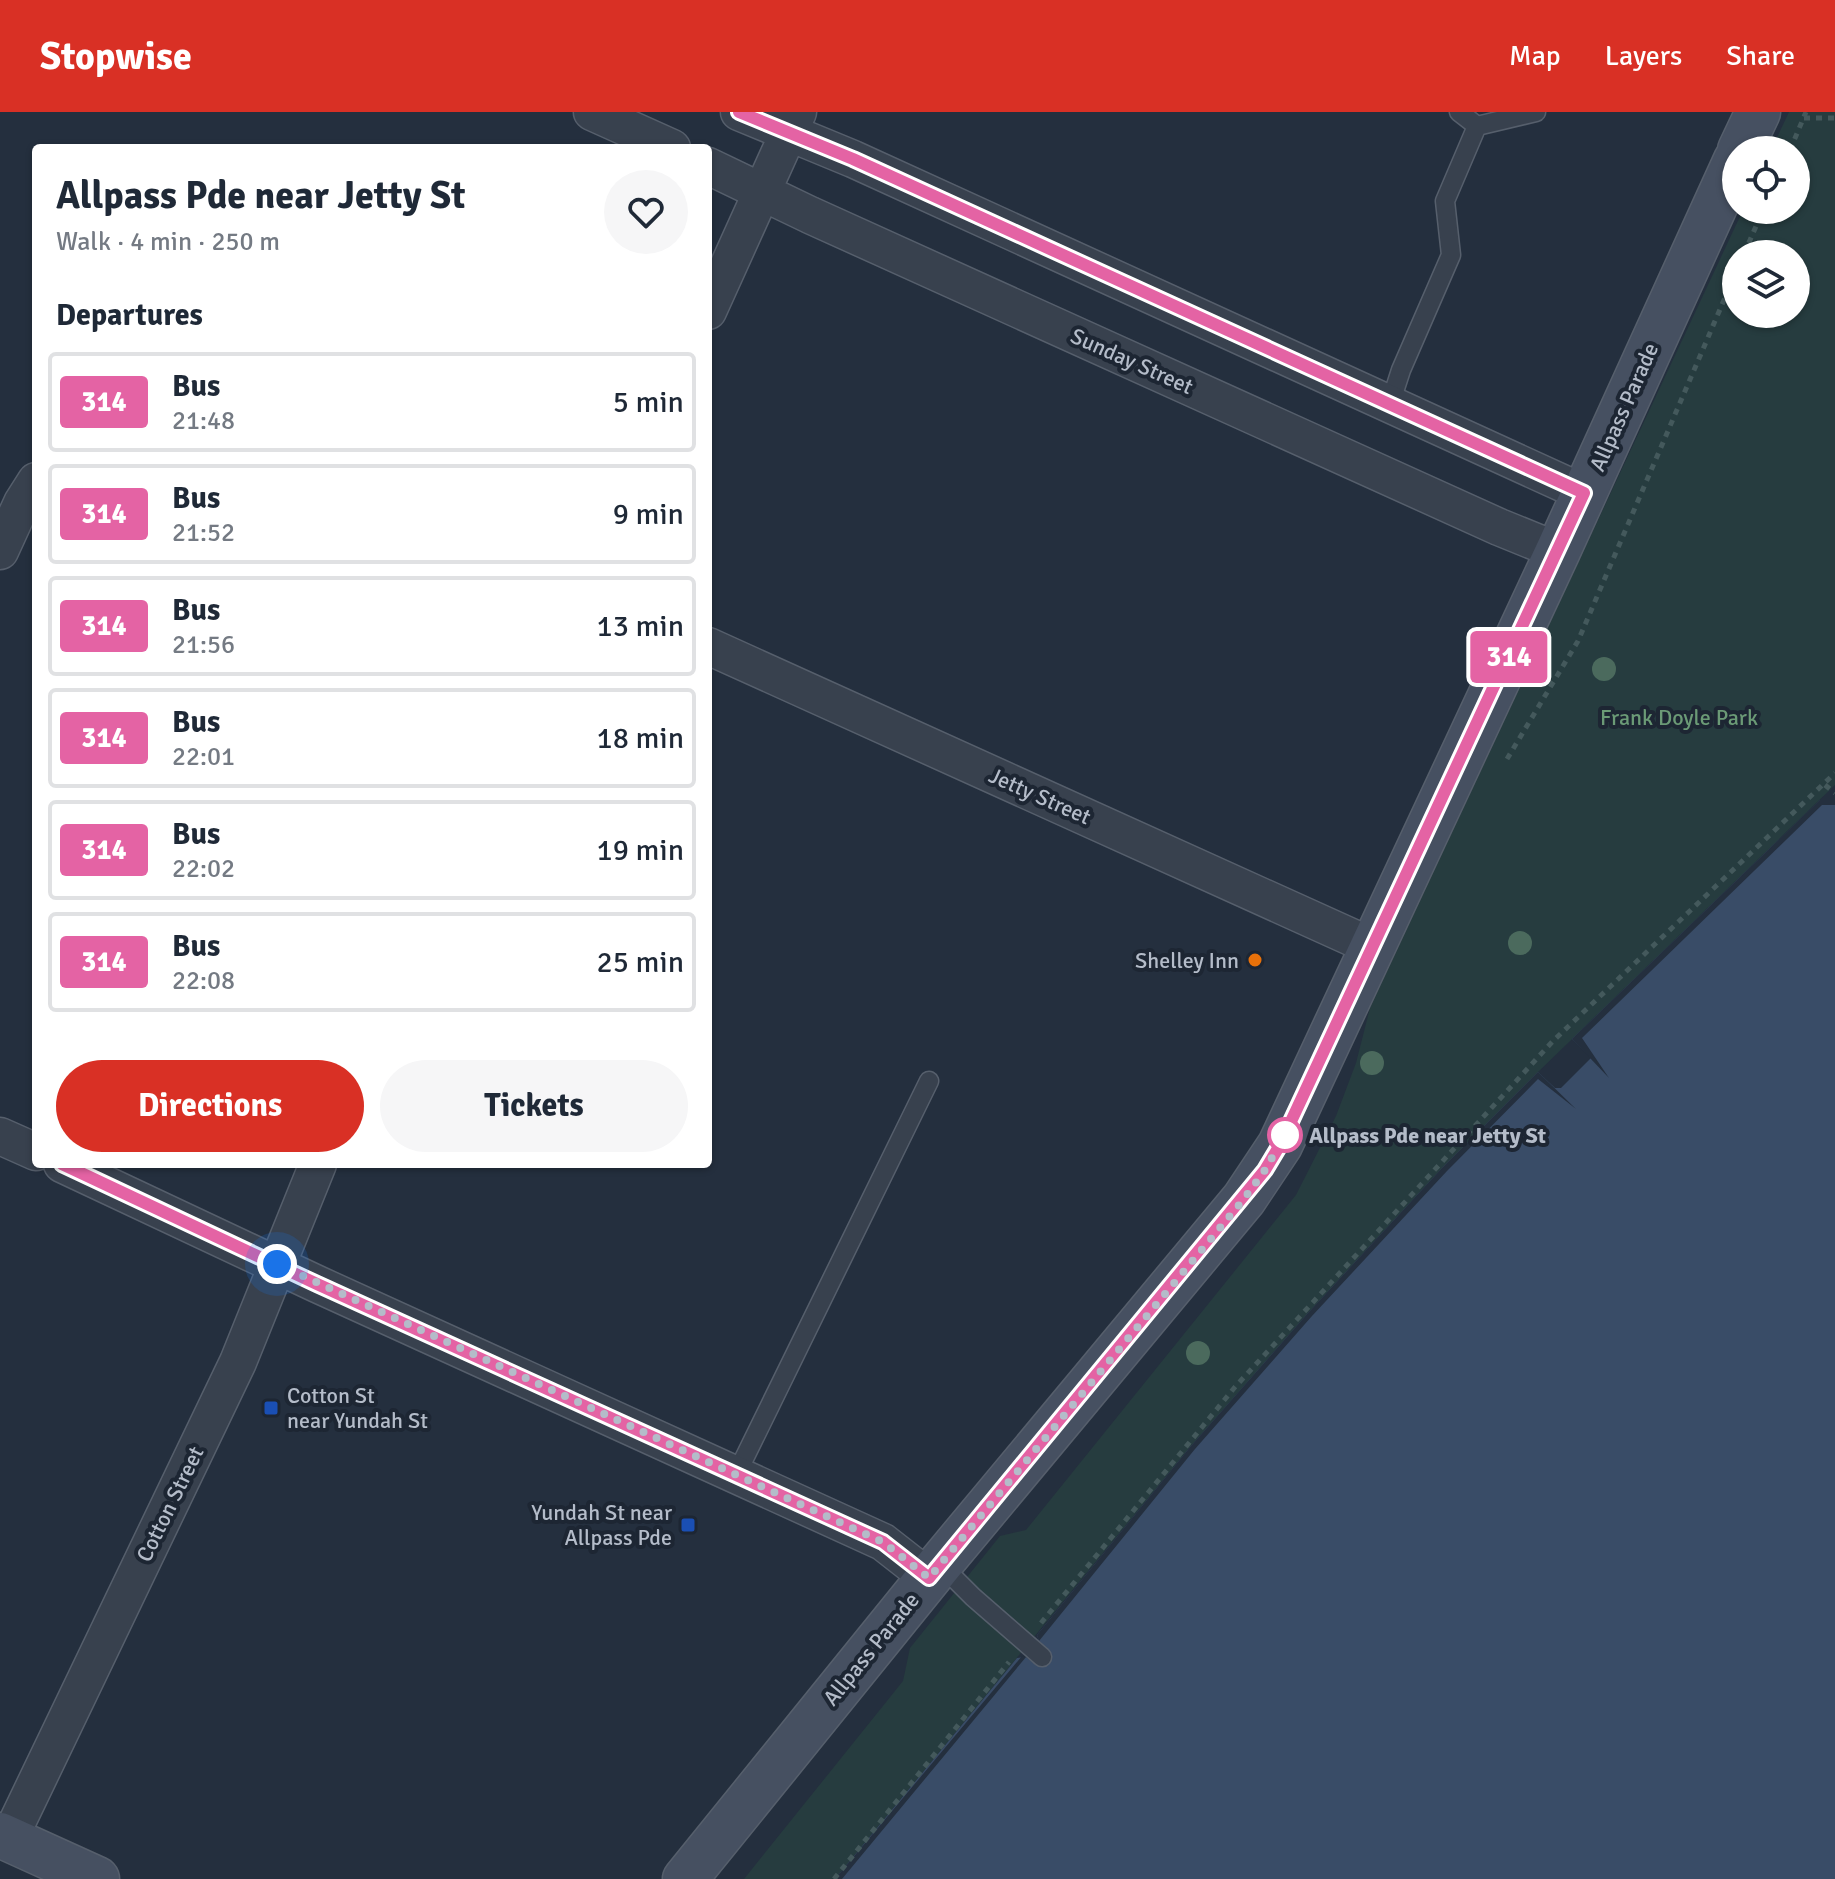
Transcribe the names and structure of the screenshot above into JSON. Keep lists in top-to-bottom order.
{
  "streets": {
    "street": [
      "Sunday Street",
      "Allpass Parade",
      "Jetty Street",
      "Cotton Street"
    ]
  },
  "crossings": [
    ["Sunday Street", "Allpass Parade"],
    ["Allpass Parade", "Jetty Street"]
  ],
  "parks": ["Frank Doyle Park"],
  "places": {
    "other": ["Shelley Inn", "Allpass Pde near Jetty St"],
    "transit": ["Cotton St near Yundah St", "Yundah St near Allpass Pde"]
  },
  "lines": ["bus line 314"],
  "page": {
    "header": "Stopwise",
    "nav": ["Map", "Layers", "Share"],
    "on_map": "314",
    "heading": [
      ["Allpass Pde near Jetty St", "Walk · 4 min · 250 m"],
      "Departures"
    ],
    "list": [
      {
        "mark": "314",
        "name": "Bus",
        "note": "21:48",
        "value": "5 min"
      },
      {
        "mark": "314",
        "name": "Bus",
        "note": "21:52",
        "value": "9 min"
      },
      {
        "mark": "314",
        "name": "Bus",
        "note": "21:56",
        "value": "13 min"
      },
      {
        "mark": "314",
        "name": "Bus",
        "note": "22:01",
        "value": "18 min"
      },
      {
        "mark": "314",
        "name": "Bus",
        "note": "22:02",
        "value": "19 min"
      },
      {
        "mark": "314",
        "name": "Bus",
        "note": "22:08",
        "value": "25 min"
      }
    ],
    "buttons": ["Directions", "Tickets"]
  }
}
